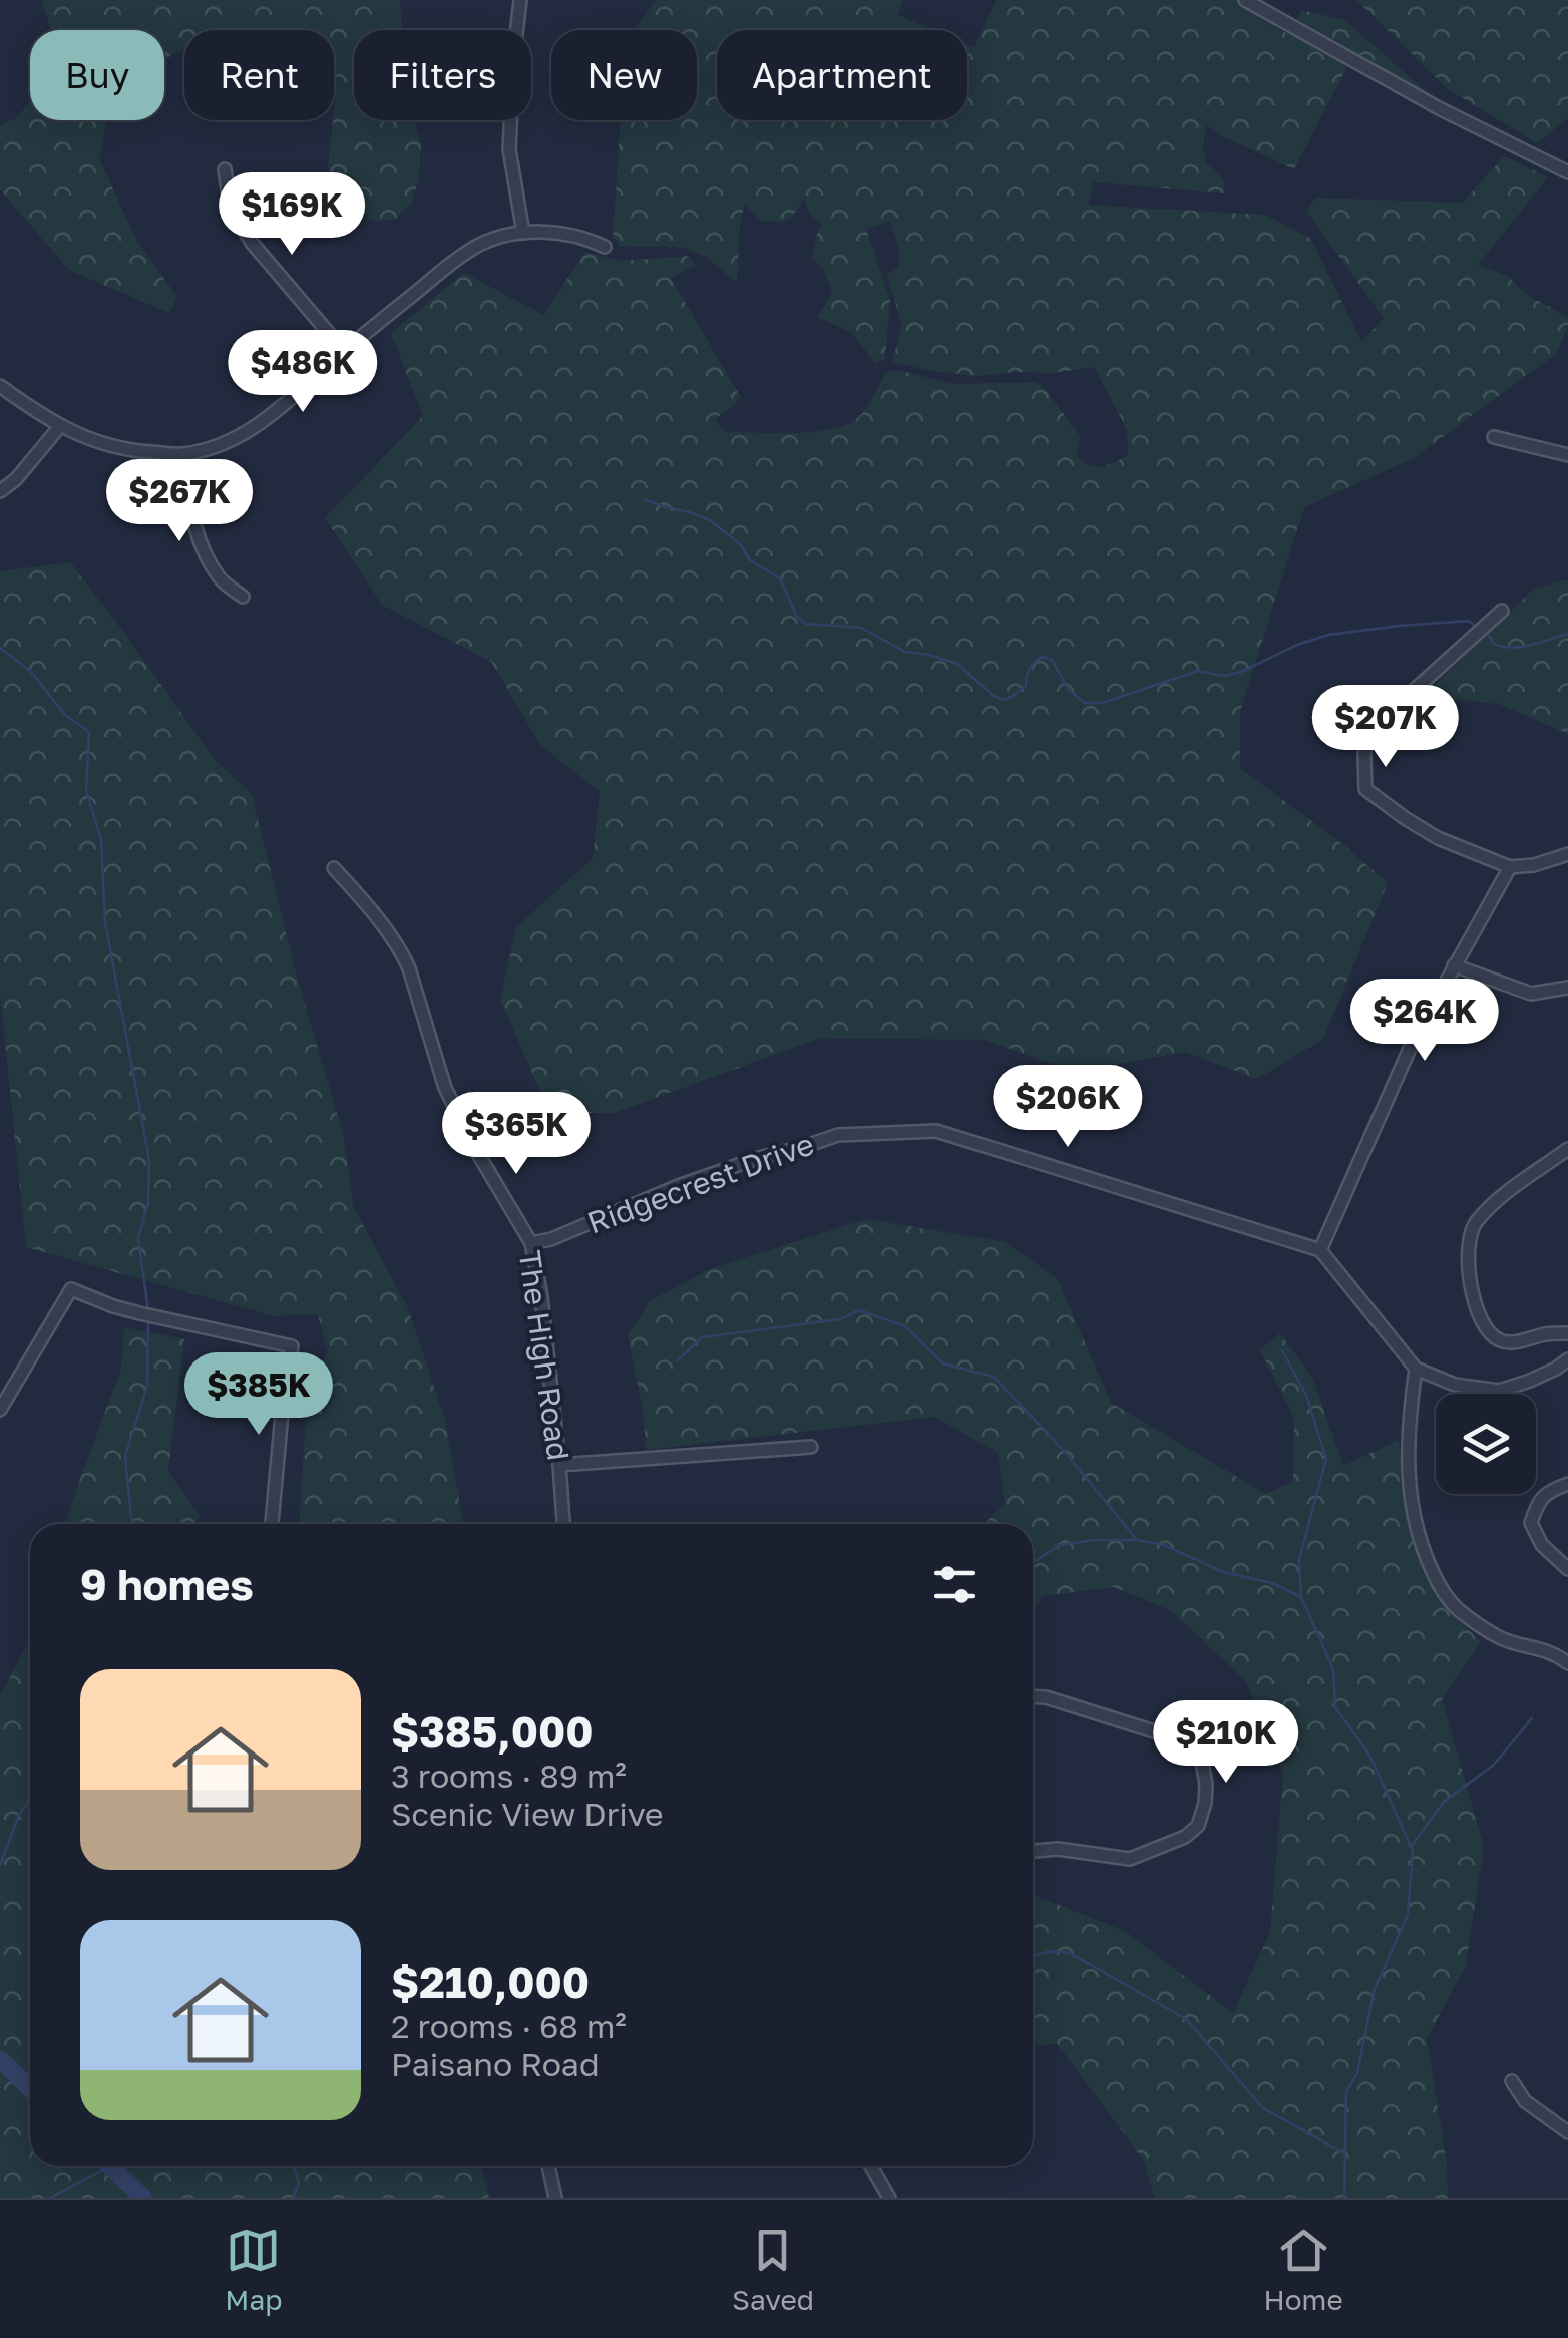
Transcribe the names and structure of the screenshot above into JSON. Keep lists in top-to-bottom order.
{
  "streets": {
    "street": ["Ridgecrest Drive", "The High Road"]
  },
  "crossings": [
    ["Ridgecrest Drive", "The High Road"]
  ],
  "page": {
    "chip": [
      "Buy",
      "Rent",
      "Filters",
      "New",
      "Apartment"
    ],
    "price": [
      "$169K",
      "$486K",
      "$267K",
      "$207K",
      "$264K",
      "$206K",
      "$365K",
      "$385K",
      "$210K"
    ],
    "heading": "9 homes",
    "list": [
      {
        "name": "$385,000",
        "note": "3 rooms · 89 m² · Scenic View Drive"
      },
      {
        "name": "$210,000",
        "note": "2 rooms · 68 m² · Paisano Road"
      }
    ],
    "tabs": ["Map", "Saved", "Home"]
  }
}
